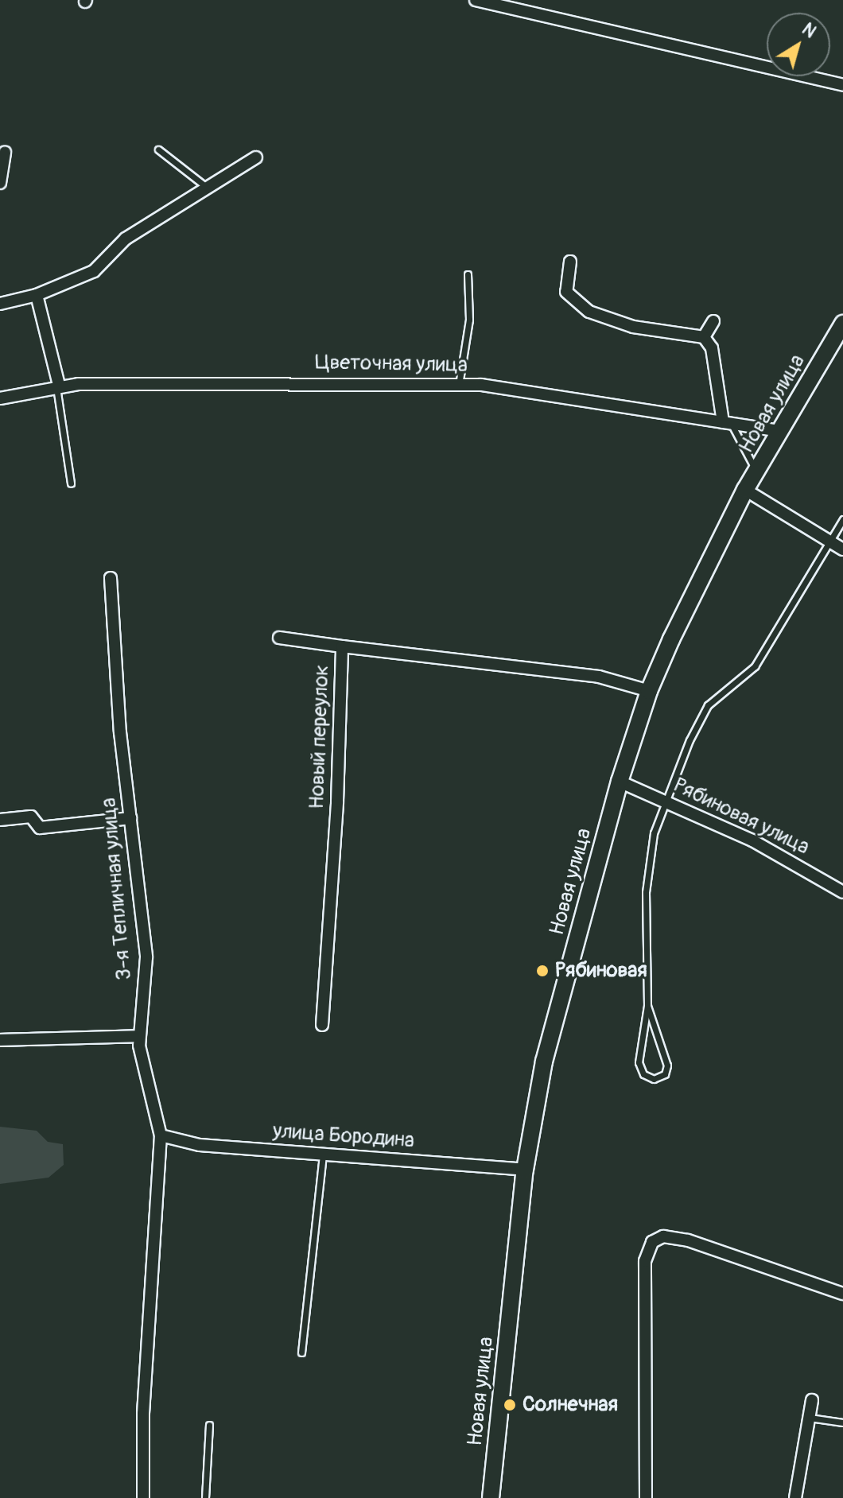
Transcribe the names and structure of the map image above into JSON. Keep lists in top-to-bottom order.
{
  "streets": {
    "main road": ["Новая улица"],
    "street": [
      "Цветочная улица",
      "Новый переулок",
      "Рябиновая улица",
      "3-я Тепличная улица",
      "улица Бородина"
    ]
  },
  "crossings": [
    ["Цветочная улица", "Новая улица"],
    ["Новая улица", "Новый переулок"],
    ["Новая улица", "Рябиновая улица"],
    ["Новая улица", "улица Бородина"],
    ["3-я Тепличная улица", "улица Бородина"]
  ],
  "places": ["Рябиновая", "Солнечная"],
  "north": "top right"
}
